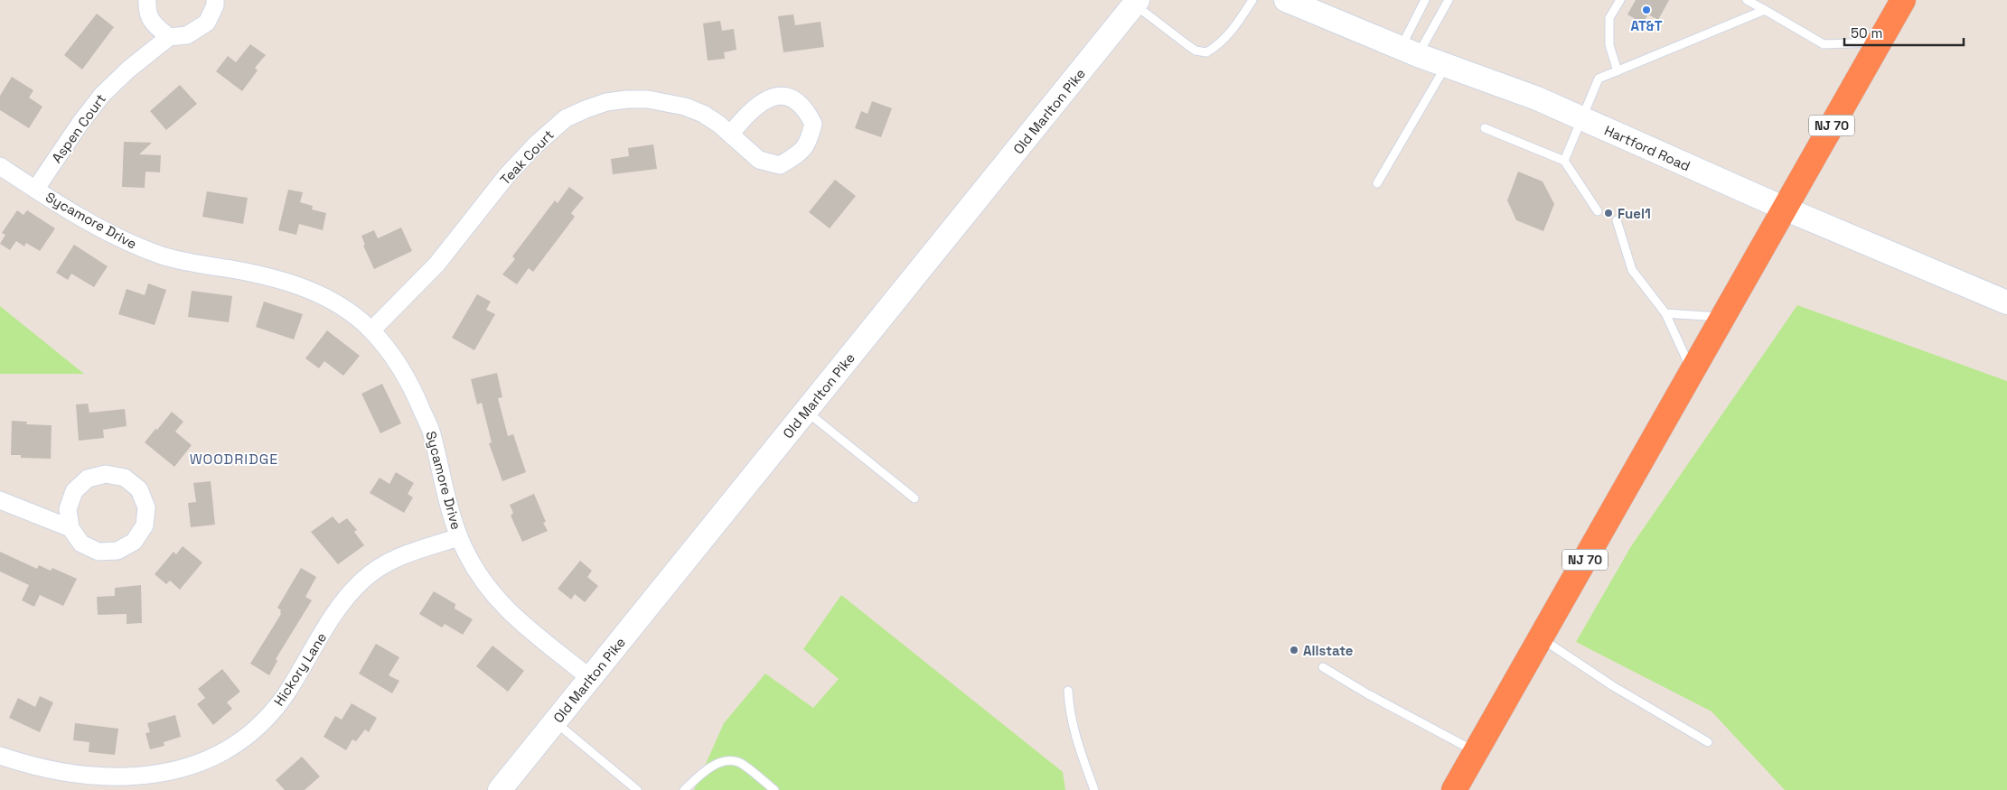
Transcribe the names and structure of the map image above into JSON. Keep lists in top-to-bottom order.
{
  "streets": {
    "highway": ["NJ 70"],
    "street": [
      "Old Marlton Pike",
      "Aspen Court",
      "Hartford Road",
      "Teak Court",
      "Sycamore Drive",
      "Hickory Lane"
    ]
  },
  "crossings": [
    ["Old Marlton Pike", "Sycamore Drive"],
    ["NJ 70", "Hartford Road"],
    ["Aspen Court", "Sycamore Drive"],
    ["Teak Court", "Sycamore Drive"],
    ["Sycamore Drive", "Hickory Lane"]
  ],
  "districts": ["WOODRIDGE"],
  "places": ["AT&T", "Fuel1", "Allstate"],
  "scale_bar": "50 m"
}
